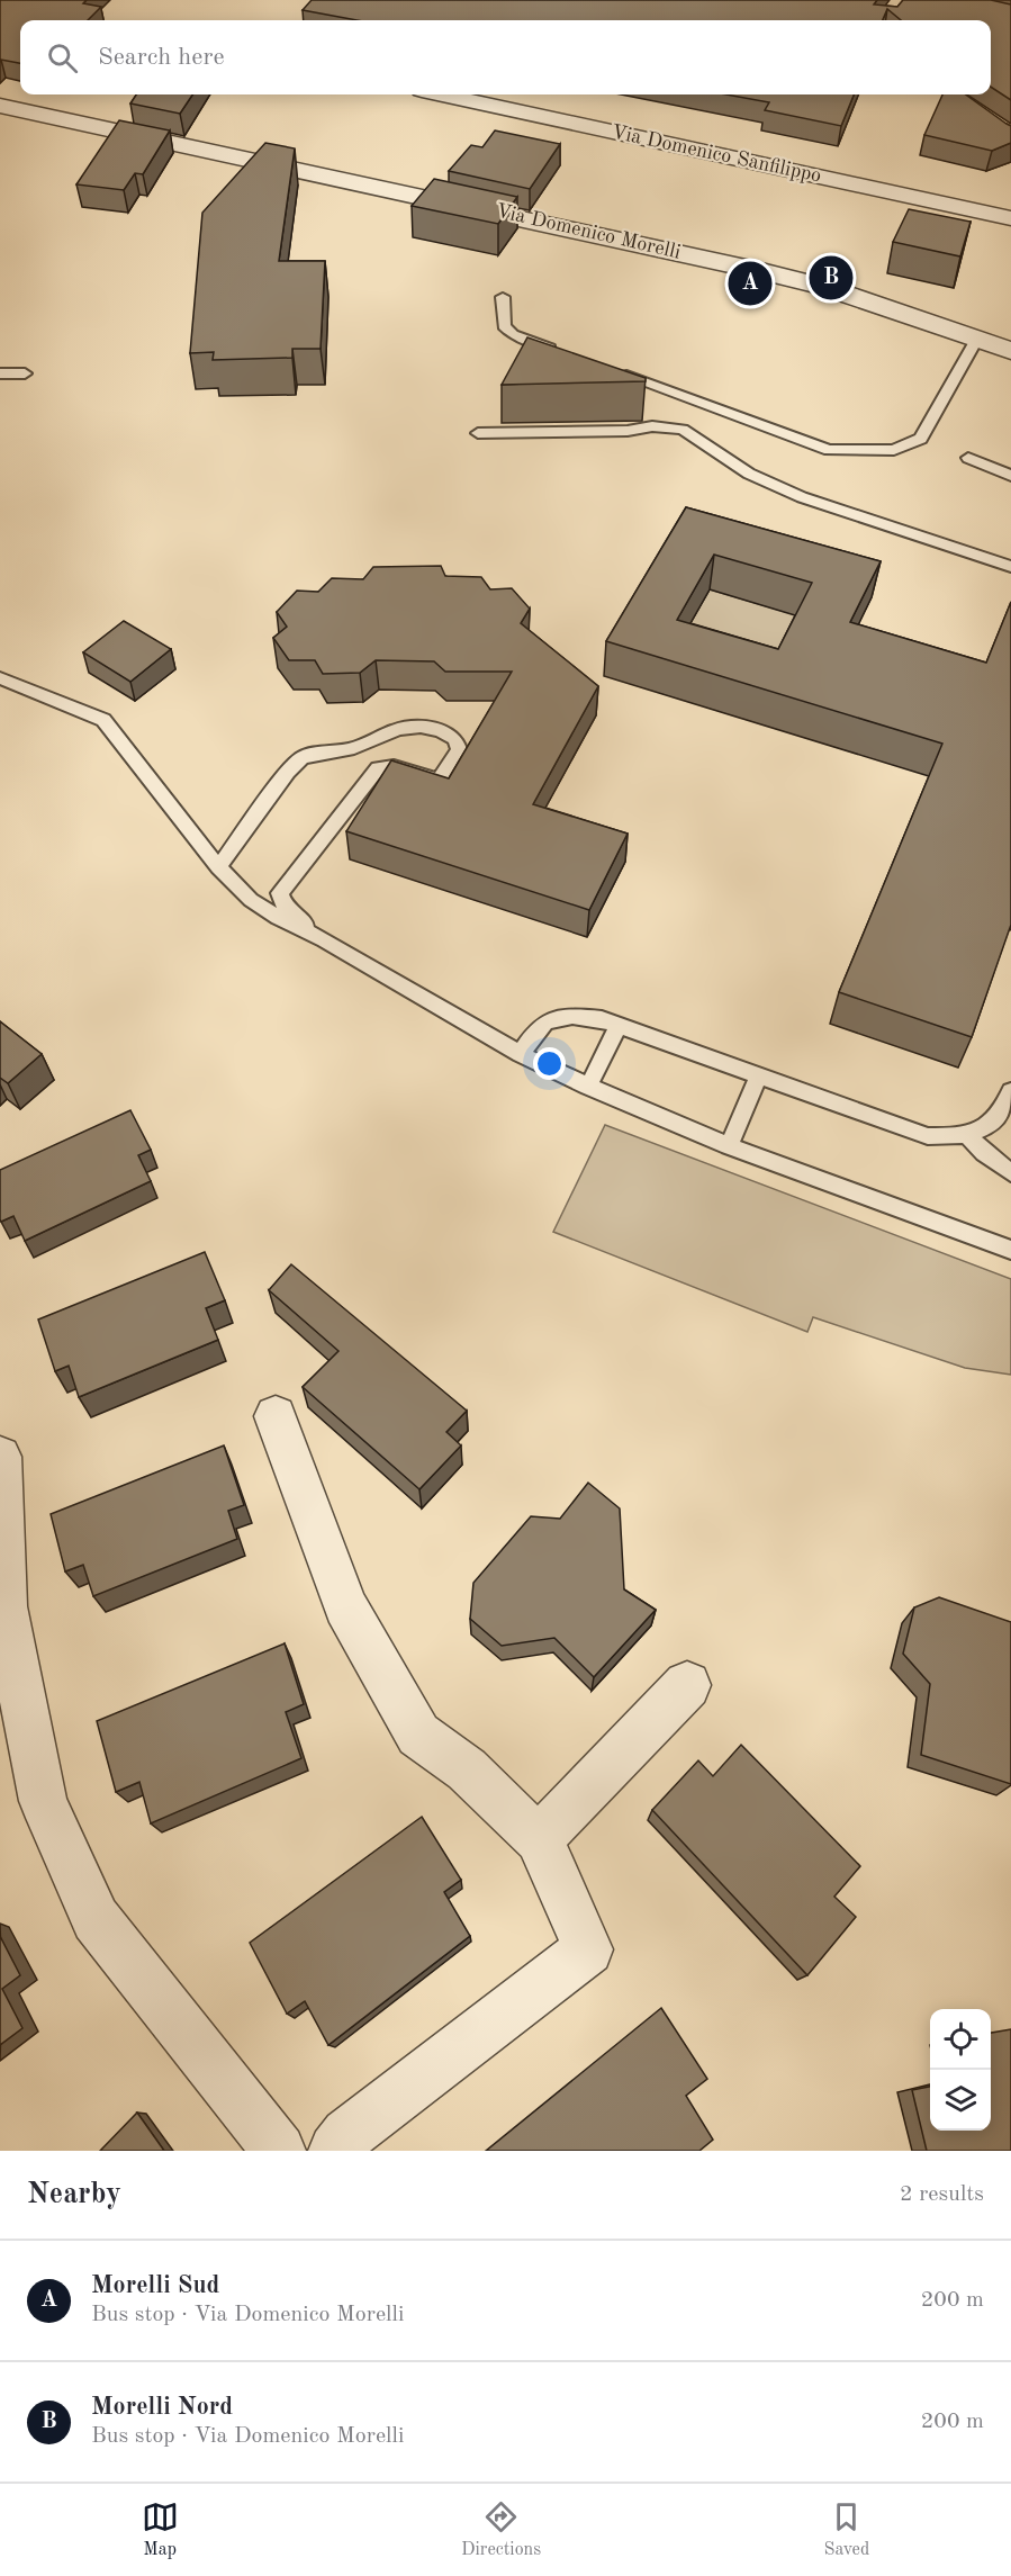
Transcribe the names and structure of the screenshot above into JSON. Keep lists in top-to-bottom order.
{
  "streets": {
    "street": ["Via Domenico Sanfilippo", "Via Domenico Morelli"]
  },
  "page": {
    "search": "Search here",
    "pins": ["B", "A"],
    "heading": ["Nearby", "2 results"],
    "list": [
      {
        "mark": "A",
        "name": "Morelli Sud",
        "note": "Bus stop · Via Domenico Morelli",
        "value": "200 m"
      },
      {
        "mark": "B",
        "name": "Morelli Nord",
        "note": "Bus stop · Via Domenico Morelli",
        "value": "200 m"
      }
    ],
    "nav": ["Map", "Directions", "Saved"]
  }
}
